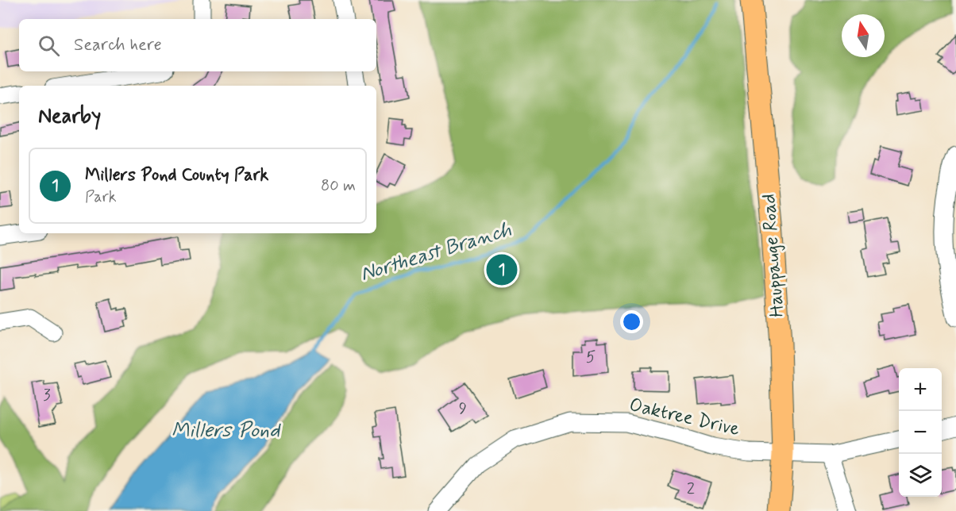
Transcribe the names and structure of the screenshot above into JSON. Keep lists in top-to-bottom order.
{
  "streets": {
    "main road": ["Hauppauge Road"],
    "street": ["Oaktree Drive"]
  },
  "crossings": [
    ["Hauppauge Road", "Oaktree Drive"]
  ],
  "water": ["Northeast Branch", "Millers Pond"],
  "house_numbers": [
    "5",
    "3",
    "9",
    "2"
  ],
  "north": "top",
  "page": {
    "search": "Search here",
    "heading": "Nearby",
    "list": [
      {
        "mark": "1",
        "name": "Millers Pond County Park",
        "note": "Park",
        "value": "80 m"
      }
    ],
    "pins": "1",
    "map_buttons": ["+", "−"]
  }
}
